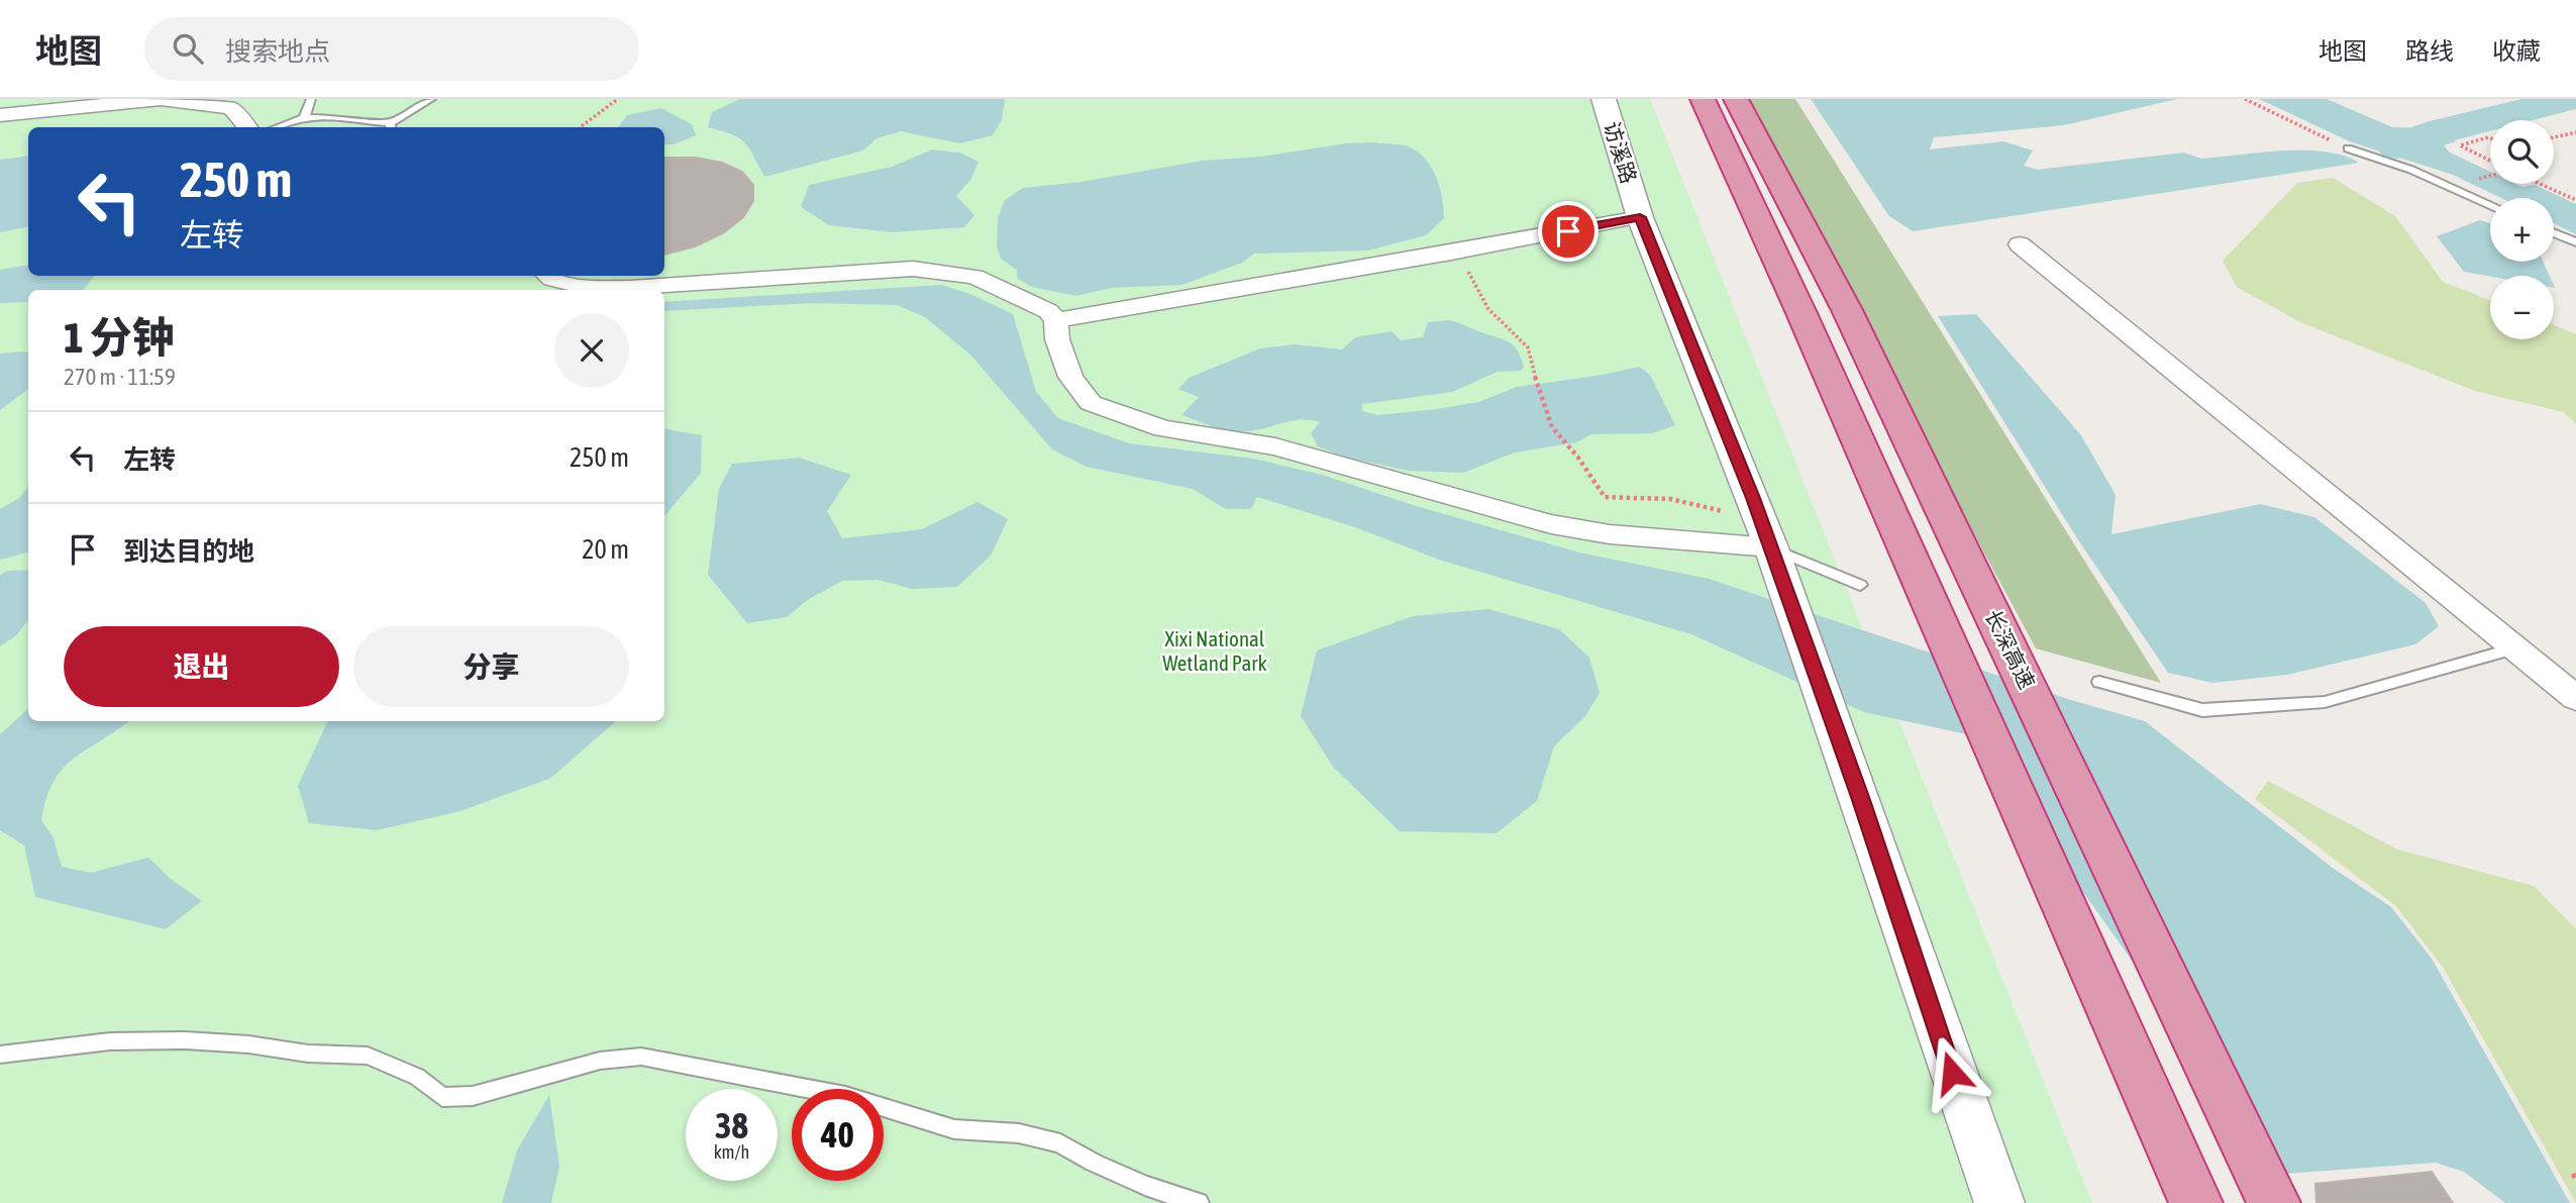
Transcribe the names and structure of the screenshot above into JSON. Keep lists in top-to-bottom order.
{
  "streets": {
    "highway": ["长深高速"],
    "street": ["访溪路"]
  },
  "parks": ["Xixi National Wetland Park"],
  "page": {
    "header": "地图",
    "search": "搜索地点",
    "nav": ["地图", "路线", "收藏"],
    "map_buttons": ["+", "−"],
    "turn": ["250 m", "左转"],
    "heading": ["1 分钟", "270 m · 11:59"],
    "list": [
      {
        "name": "左转",
        "value": "250 m"
      },
      {
        "name": "到达目的地",
        "value": "20 m"
      }
    ],
    "buttons": ["退出", "分享"],
    "speed": "38 km/h",
    "limit": "40"
  }
}
